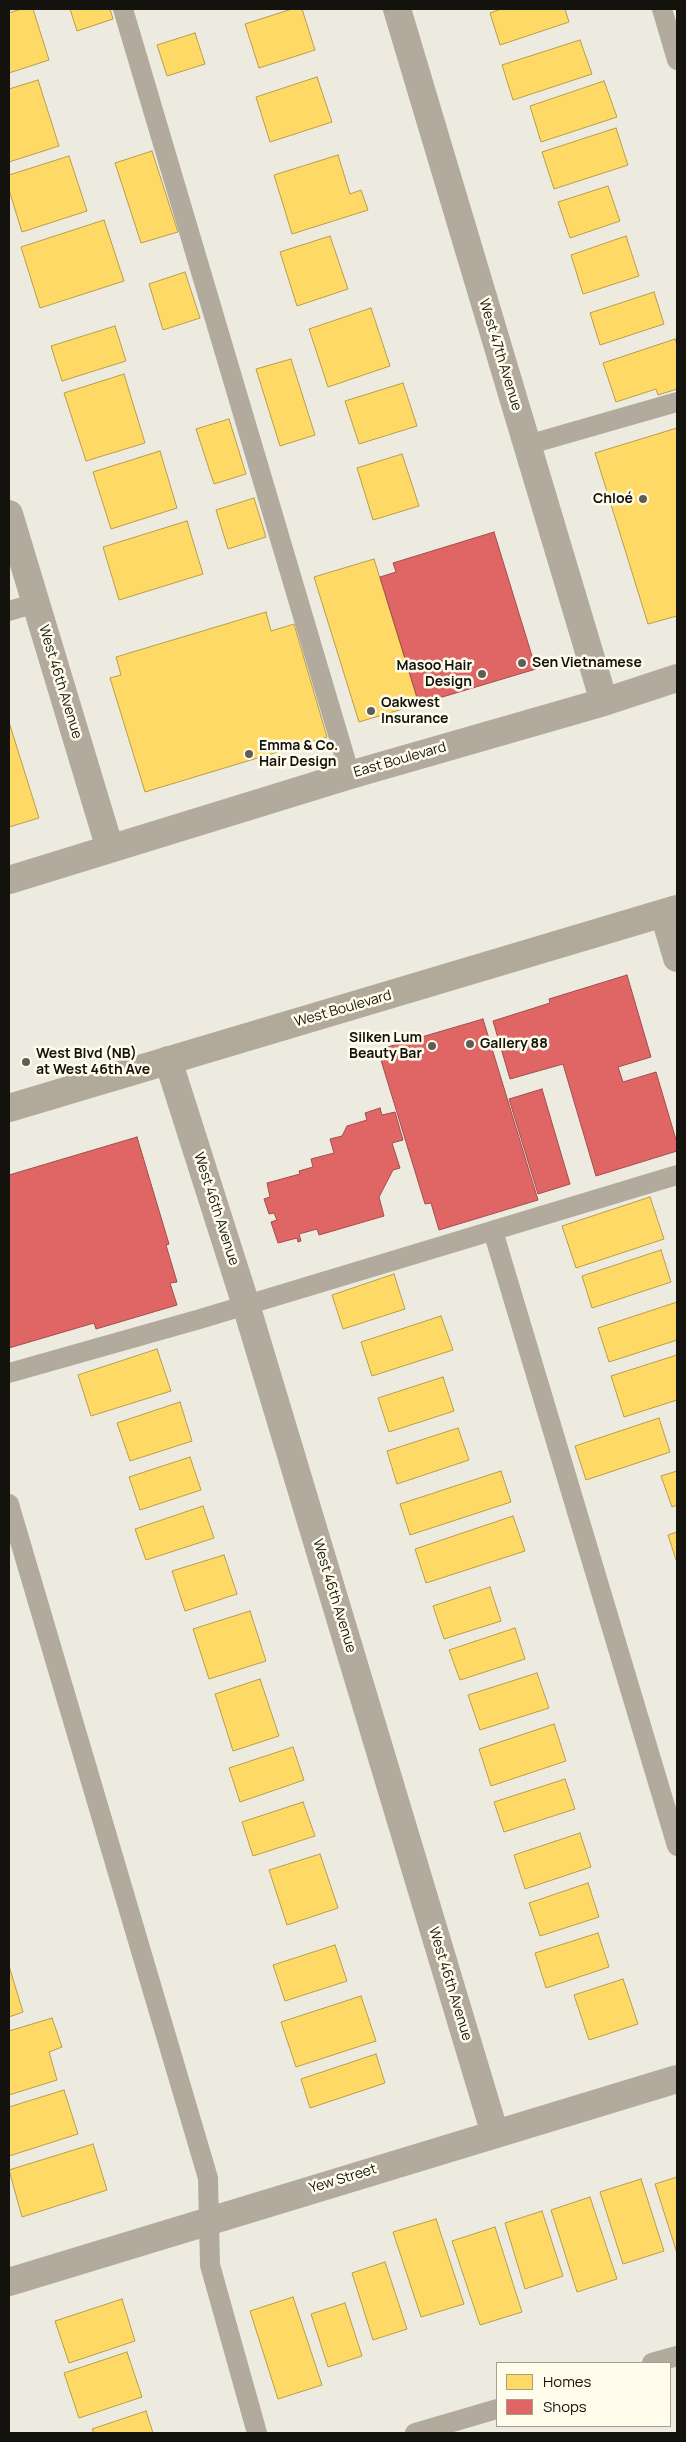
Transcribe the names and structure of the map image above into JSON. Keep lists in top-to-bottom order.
{
  "streets": {
    "street": [
      "West 47th Avenue",
      "West 46th Avenue",
      "East Boulevard",
      "West Boulevard",
      "Yew Street"
    ]
  },
  "crossings": [
    ["West 47th Avenue", "East Boulevard"],
    ["West 46th Avenue", "East Boulevard"],
    ["West 46th Avenue", "West Boulevard"],
    ["West 46th Avenue", "Yew Street"]
  ],
  "places": [
    "Chloé",
    "Sen Vietnamese",
    "Masoo Hair Design",
    "Oakwest Insurance",
    "Emma & Co. Hair Design",
    "Gallery 88",
    "Silken Lum Beauty Bar",
    "West Blvd (NB) at West 46th Ave"
  ],
  "legend": ["Homes", "Shops"]
}
